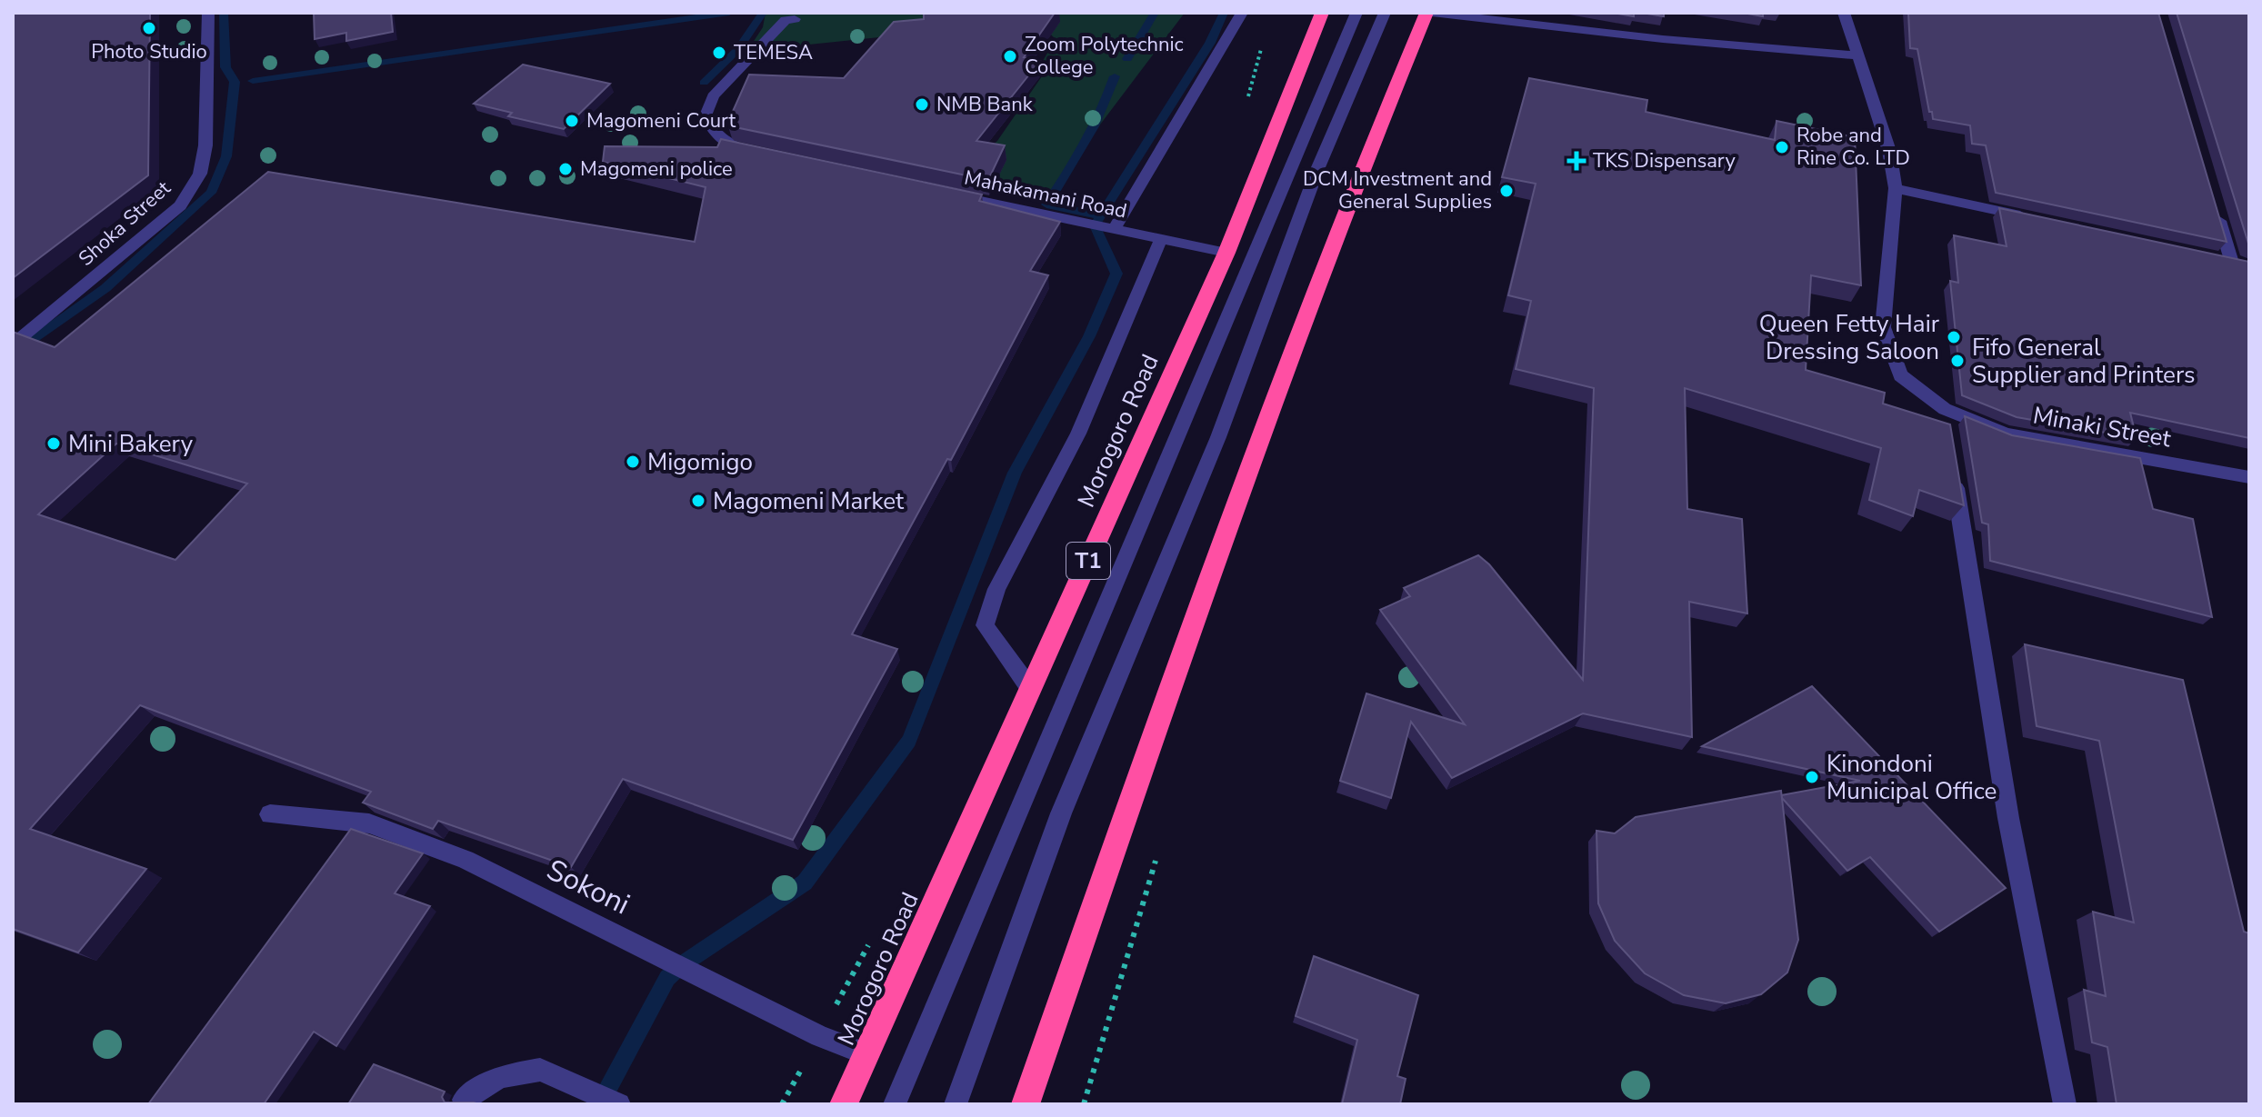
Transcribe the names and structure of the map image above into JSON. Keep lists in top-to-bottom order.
{
  "streets": {
    "highway": ["Morogoro Road", "T1"],
    "street": [
      "Mahakamani Road",
      "Shoka Street",
      "Minaki Street",
      "Sokoni"
    ]
  },
  "crossings": [
    ["Mahakamani Road", "Morogoro Road"],
    ["Morogoro Road", "Sokoni"]
  ],
  "places": {
    "other": [
      "Photo Studio",
      "TEMESA",
      "Zoom Polytechnic College",
      "NMB Bank",
      "Magomeni Court",
      "Robe and Rine Co. LTD",
      "Magomeni police",
      "DCM Investment and General Supplies",
      "Queen Fetty Hair Dressing Saloon",
      "Fifo General Supplier and Printers",
      "Mini Bakery",
      "Migomigo",
      "Magomeni Market",
      "Kinondoni Municipal Office"
    ],
    "health": ["TKS Dispensary"]
  }
}
